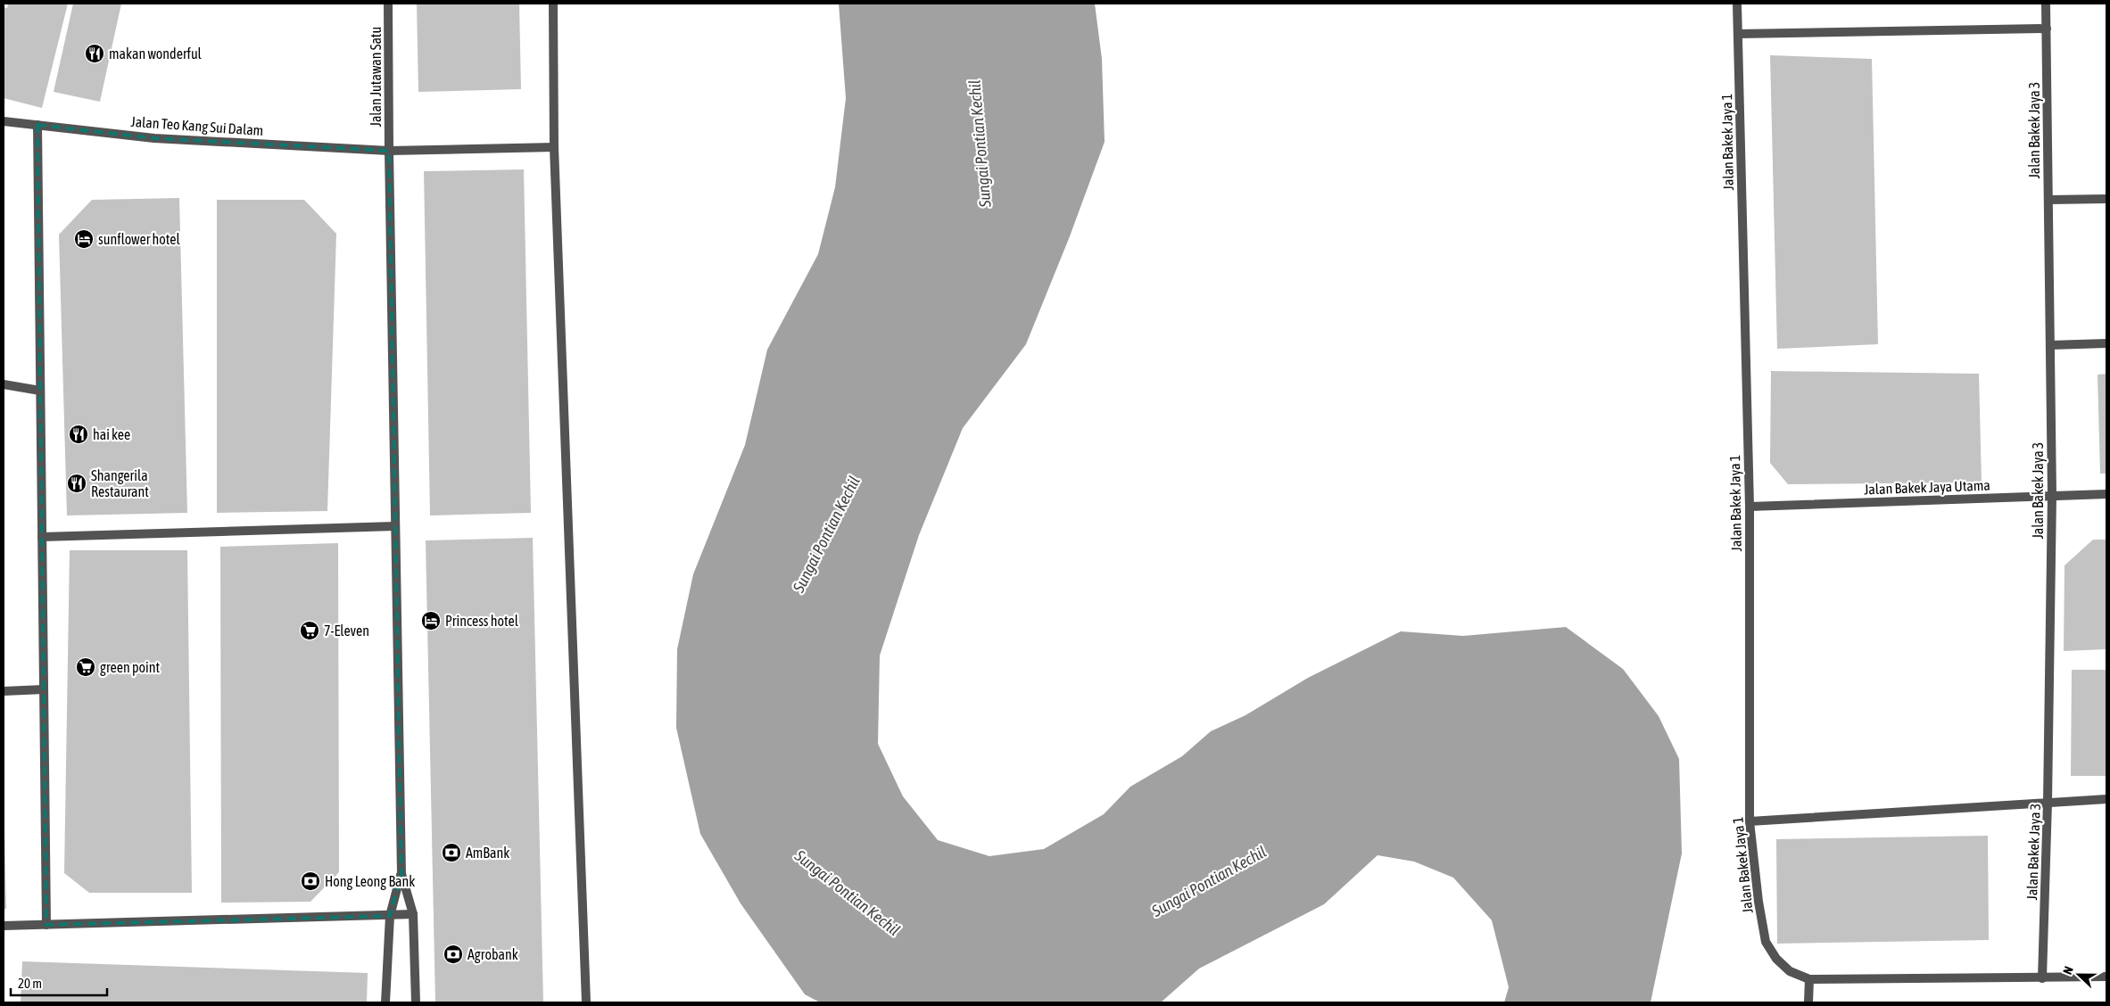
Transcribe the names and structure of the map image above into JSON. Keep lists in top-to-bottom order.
{
  "streets": {
    "street": [
      "Jalan Jutawan Satu",
      "Jalan Teo Kang Sui Dalam",
      "Jalan Bakek Jaya 3",
      "Jalan Bakek Jaya 1",
      "Jalan Bakek Jaya Utama"
    ]
  },
  "crossings": [
    ["Jalan Jutawan Satu", "Jalan Teo Kang Sui Dalam"],
    ["Jalan Bakek Jaya 3", "Jalan Bakek Jaya Utama"],
    ["Jalan Bakek Jaya 1", "Jalan Bakek Jaya Utama"]
  ],
  "water": ["Sungai Pontian Kechil"],
  "places": {
    "restaurant": ["makan wonderful", "hai kee", "Shangerila Restaurant"],
    "hotel": ["sunflower hotel", "Princess hotel"],
    "supermarket": ["7-Eleven", "green point"],
    "bank": ["AmBank", "Hong Leong Bank", "Agrobank"]
  },
  "scale_bar": "20 m",
  "north": "left"
}
